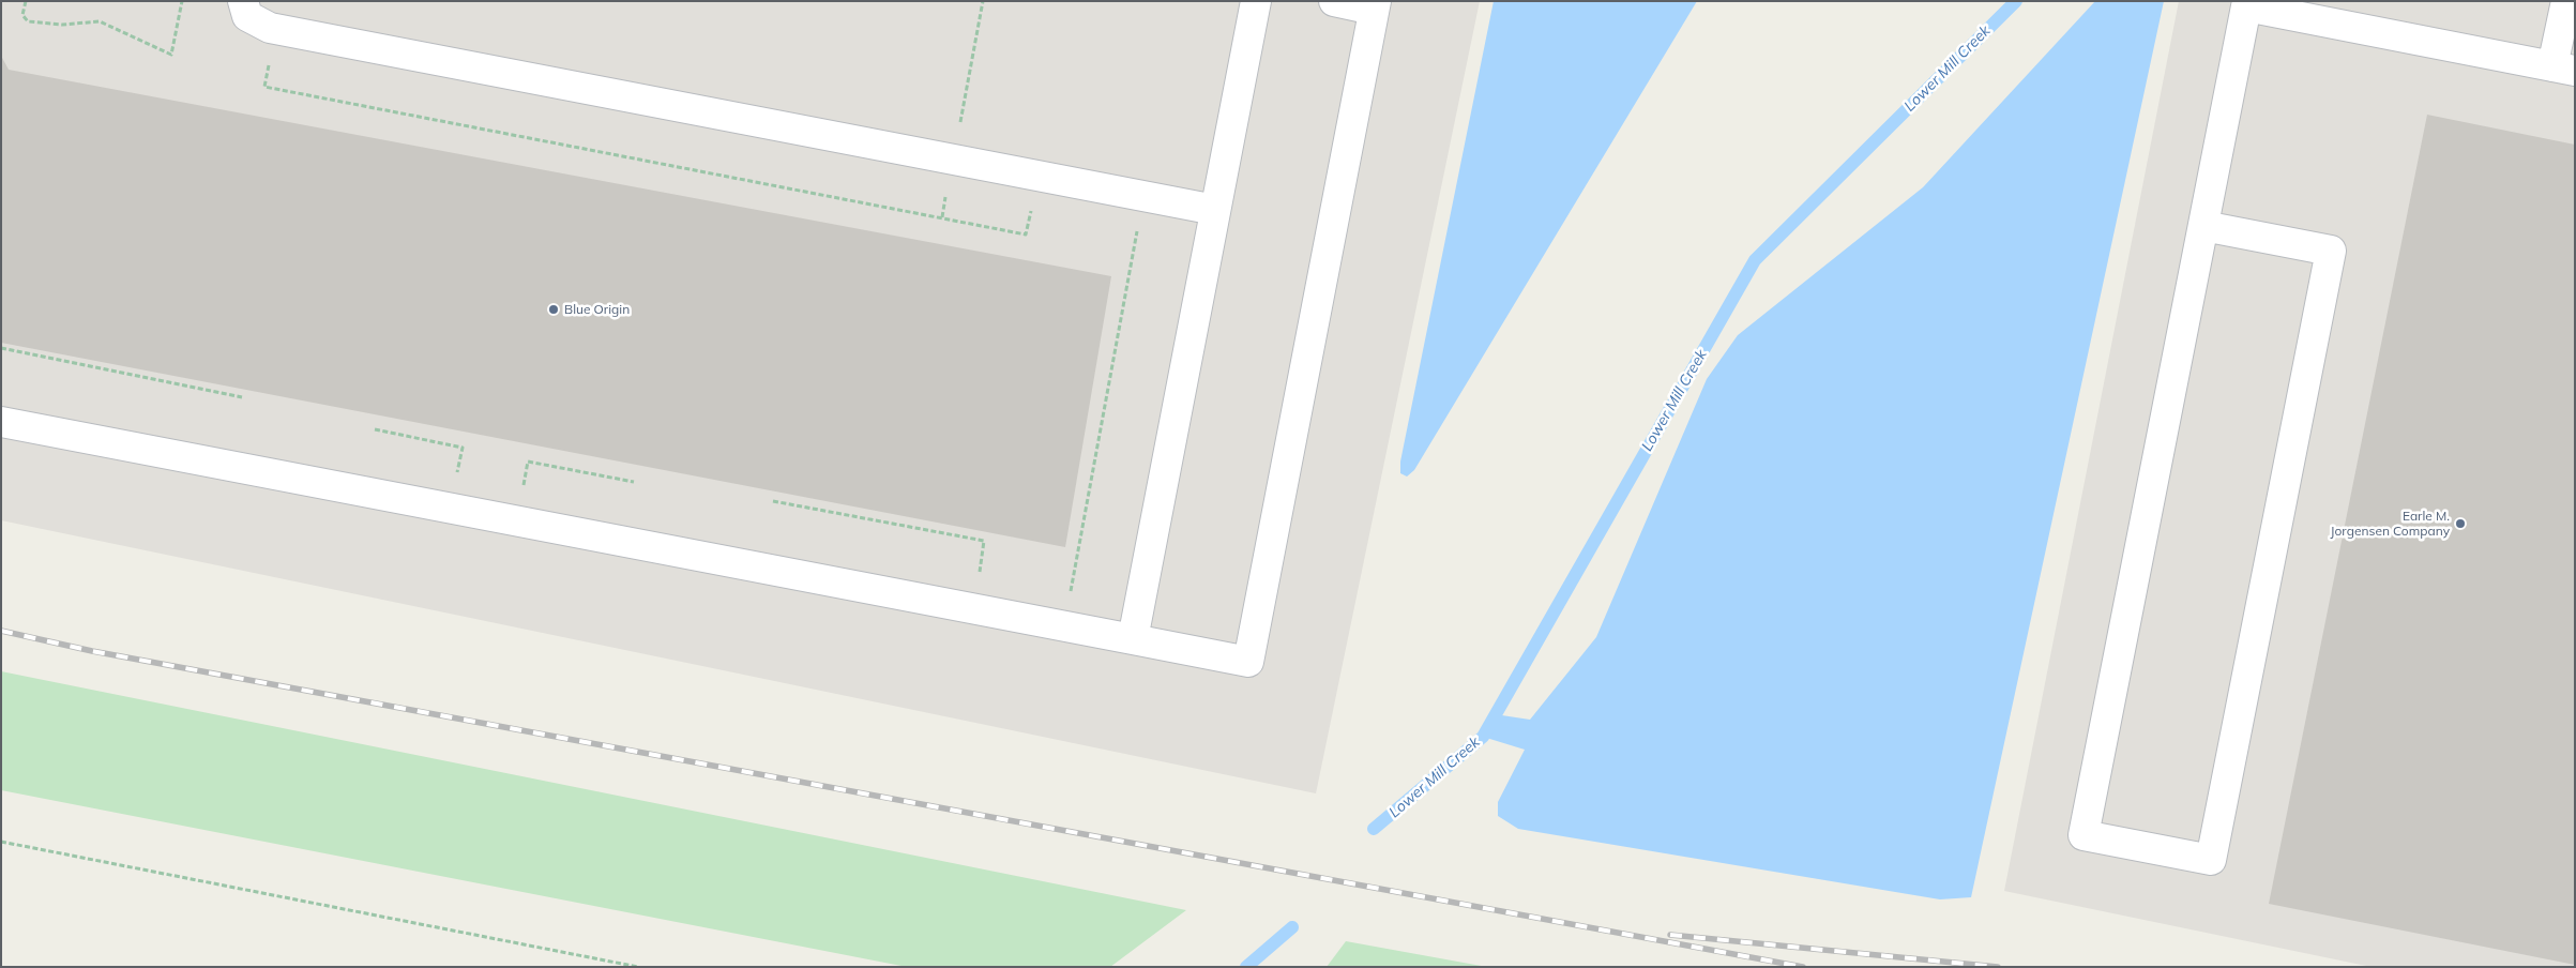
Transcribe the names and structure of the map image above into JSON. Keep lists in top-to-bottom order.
{
  "water": ["Lower Mill Creek"],
  "places": ["Blue Origin", "Earle M. Jorgensen Company"]
}
